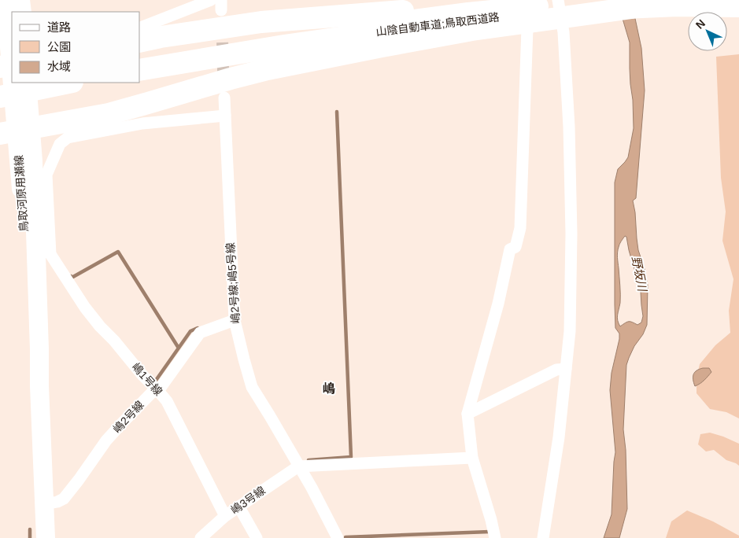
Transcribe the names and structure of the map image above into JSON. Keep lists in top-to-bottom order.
{
  "streets": {
    "highway": ["山陰自動車道;鳥取西道路"],
    "main road": ["鳥取河原用瀬線"],
    "street": [
      "嶋2号線;嶋5号線",
      "嶋1号線",
      "嶋2号線",
      "嶋3号線"
    ]
  },
  "crossings": [
    ["鳥取河原用瀬線", "嶋1号線"],
    ["鳥取河原用瀬線", "嶋2号線"],
    ["嶋2号線;嶋5号線", "嶋2号線"],
    ["嶋2号線;嶋5号線", "嶋3号線"],
    ["嶋1号線", "嶋2号線"],
    ["嶋1号線", "嶋3号線"]
  ],
  "districts": ["嶋"],
  "water": ["野坂川"],
  "legend": ["道路", "公園", "水域"],
  "north": "top left"
}
